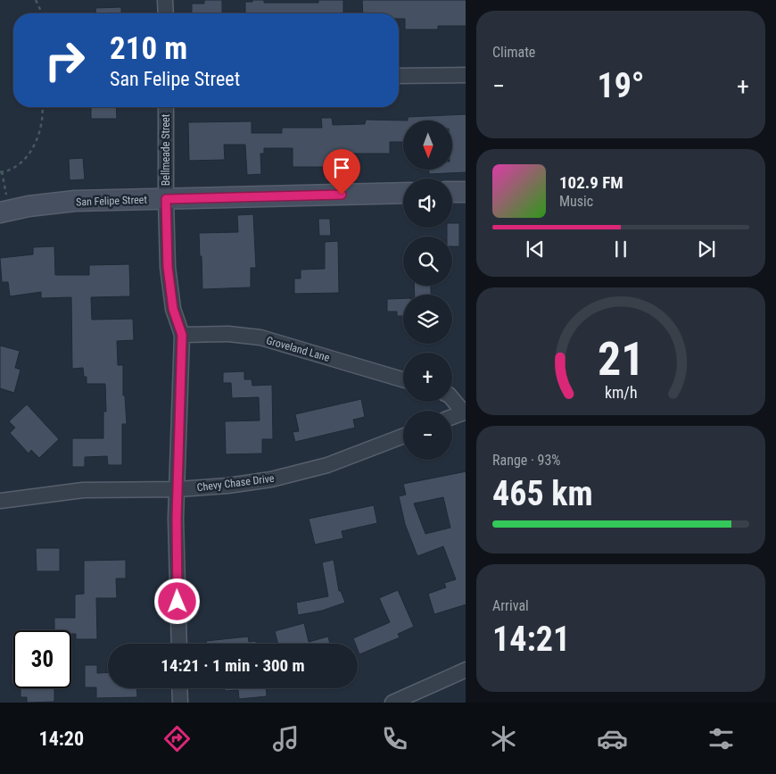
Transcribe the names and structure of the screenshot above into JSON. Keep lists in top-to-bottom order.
{
  "streets": {
    "main road": ["San Felipe Street"],
    "street": ["Bellmeade Street", "Groveland Lane", "Chevy Chase Drive"]
  },
  "crossings": [
    ["Bellmeade Street", "San Felipe Street"],
    ["Bellmeade Street", "Groveland Lane"],
    ["Bellmeade Street", "Chevy Chase Drive"]
  ],
  "north": "bottom",
  "page": {
    "tile": [
      "Climate",
      ["Range · 93%", "465 km"],
      ["Arrival", "14:21"]
    ],
    "turn": ["210 m", "San Felipe Street"],
    "heat": ["−", "19°", "+"],
    "map_buttons": ["+", "−"],
    "song": ["102.9 FM", "Music"],
    "limit": "30",
    "trip": "14:21 · 1 min · 300 m",
    "tabs": "14:20",
    "gauge": ["21", "km/h"]
  }
}
